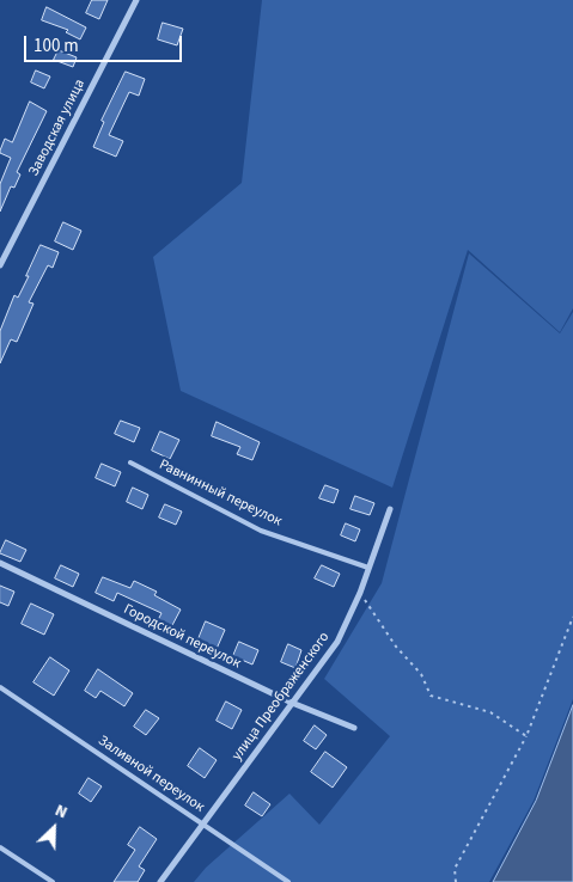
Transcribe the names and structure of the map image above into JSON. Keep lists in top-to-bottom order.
{
  "streets": {
    "street": ["Заводская улица", "Городской переулок", "улица Преображенского"],
    "lane": ["Равнинный переулок", "Заливной переулок"]
  },
  "crossings": [
    ["Равнинный переулок", "улица Преображенского"],
    ["Городской переулок", "улица Преображенского"],
    ["улица Преображенского", "Заливной переулок"]
  ],
  "scale_bar": "100 m",
  "north": "top right"
}
